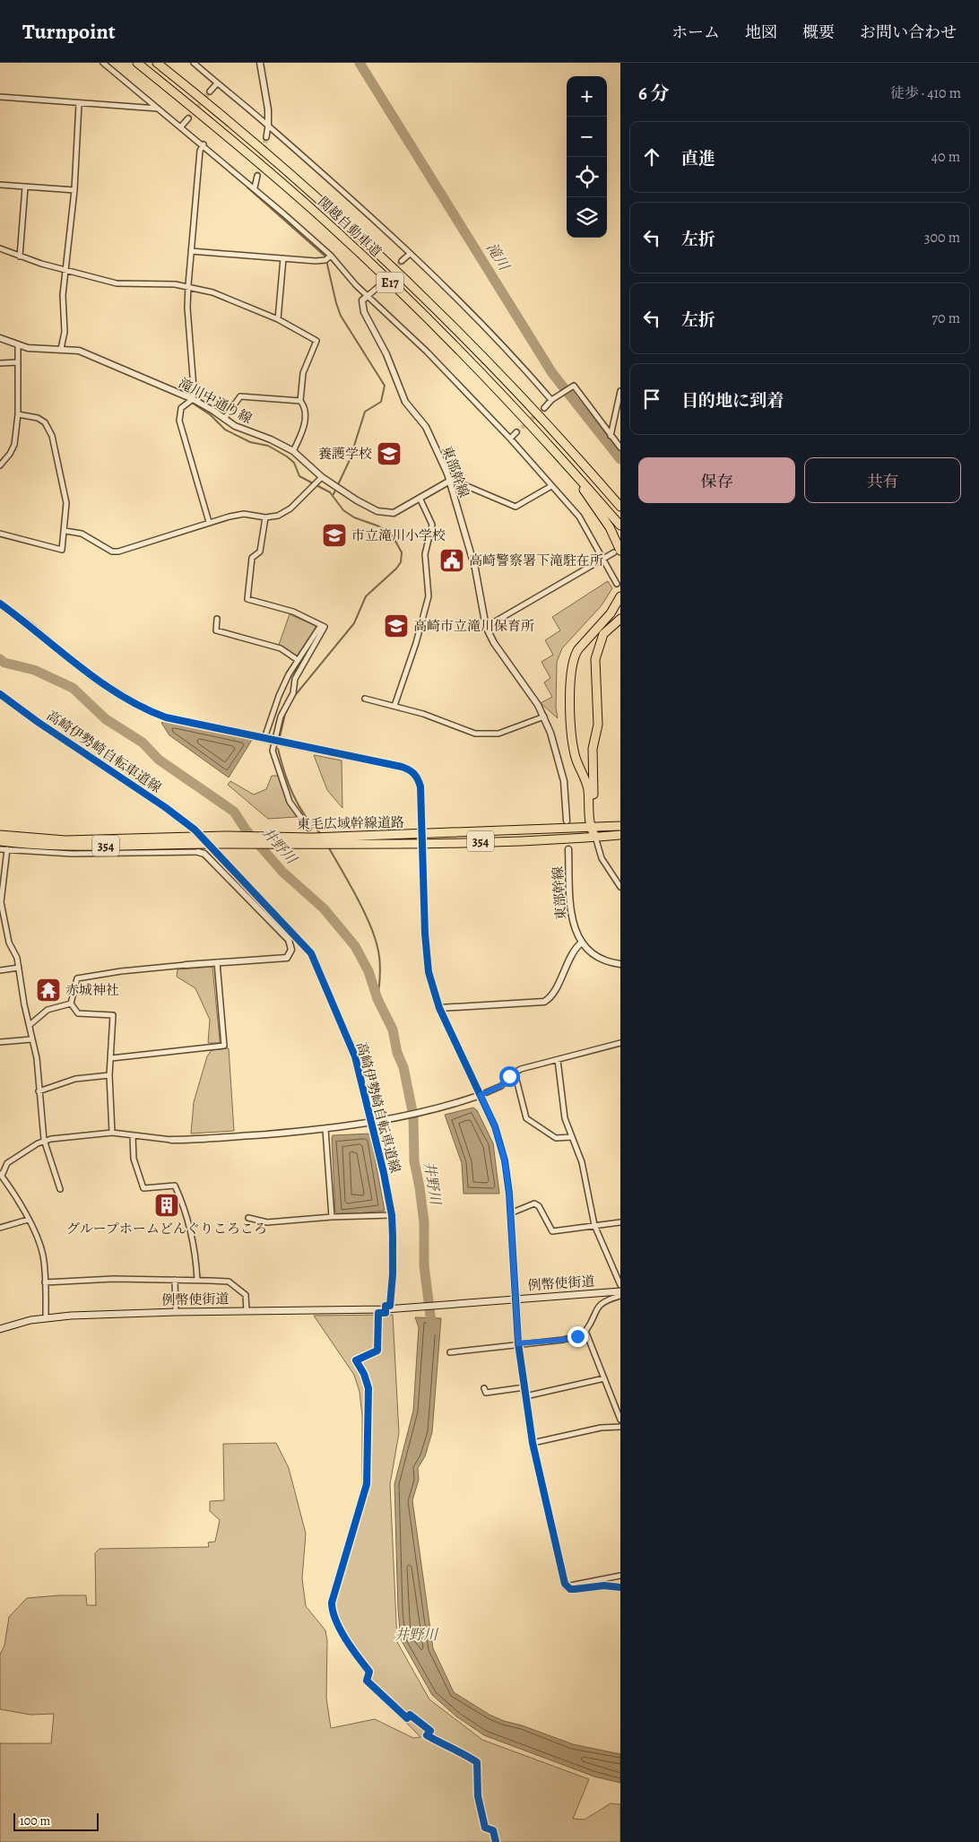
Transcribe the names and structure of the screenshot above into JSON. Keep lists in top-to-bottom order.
{
  "streets": {
    "highway": [
      "関越自動車道",
      "E17",
      "東毛広域幹線道路",
      "354"
    ],
    "main road": ["例幣使街道"],
    "street": ["滝川中通り線", "東部幹線"],
    "cycle path": ["高崎伊勢崎自転車道線"]
  },
  "crossings": [
    ["滝川中通り線", "東部幹線"]
  ],
  "water": ["滝川", "井野川"],
  "places": {
    "school or university": ["養護学校", "市立滝川小学校", "高崎市立滝川保育所"],
    "public building": ["高崎警察署下滝駐在所"],
    "temple": ["赤城神社"],
    "building": ["グループホームどんぐりころころ"]
  },
  "scale_bar": "100 m",
  "page": {
    "header": "Turnpoint",
    "nav": [
      "ホーム",
      "地図",
      "概要",
      "お問い合わせ"
    ],
    "heading": ["6 分", "徒歩 · 410 m"],
    "map_buttons": ["+", "−"],
    "list": [
      ["直進", "40 m"],
      ["左折", "300 m"],
      ["左折", "70 m"],
      "目的地に到着"
    ],
    "buttons": ["保存", "共有"],
    "scale": "100 m"
  }
}
